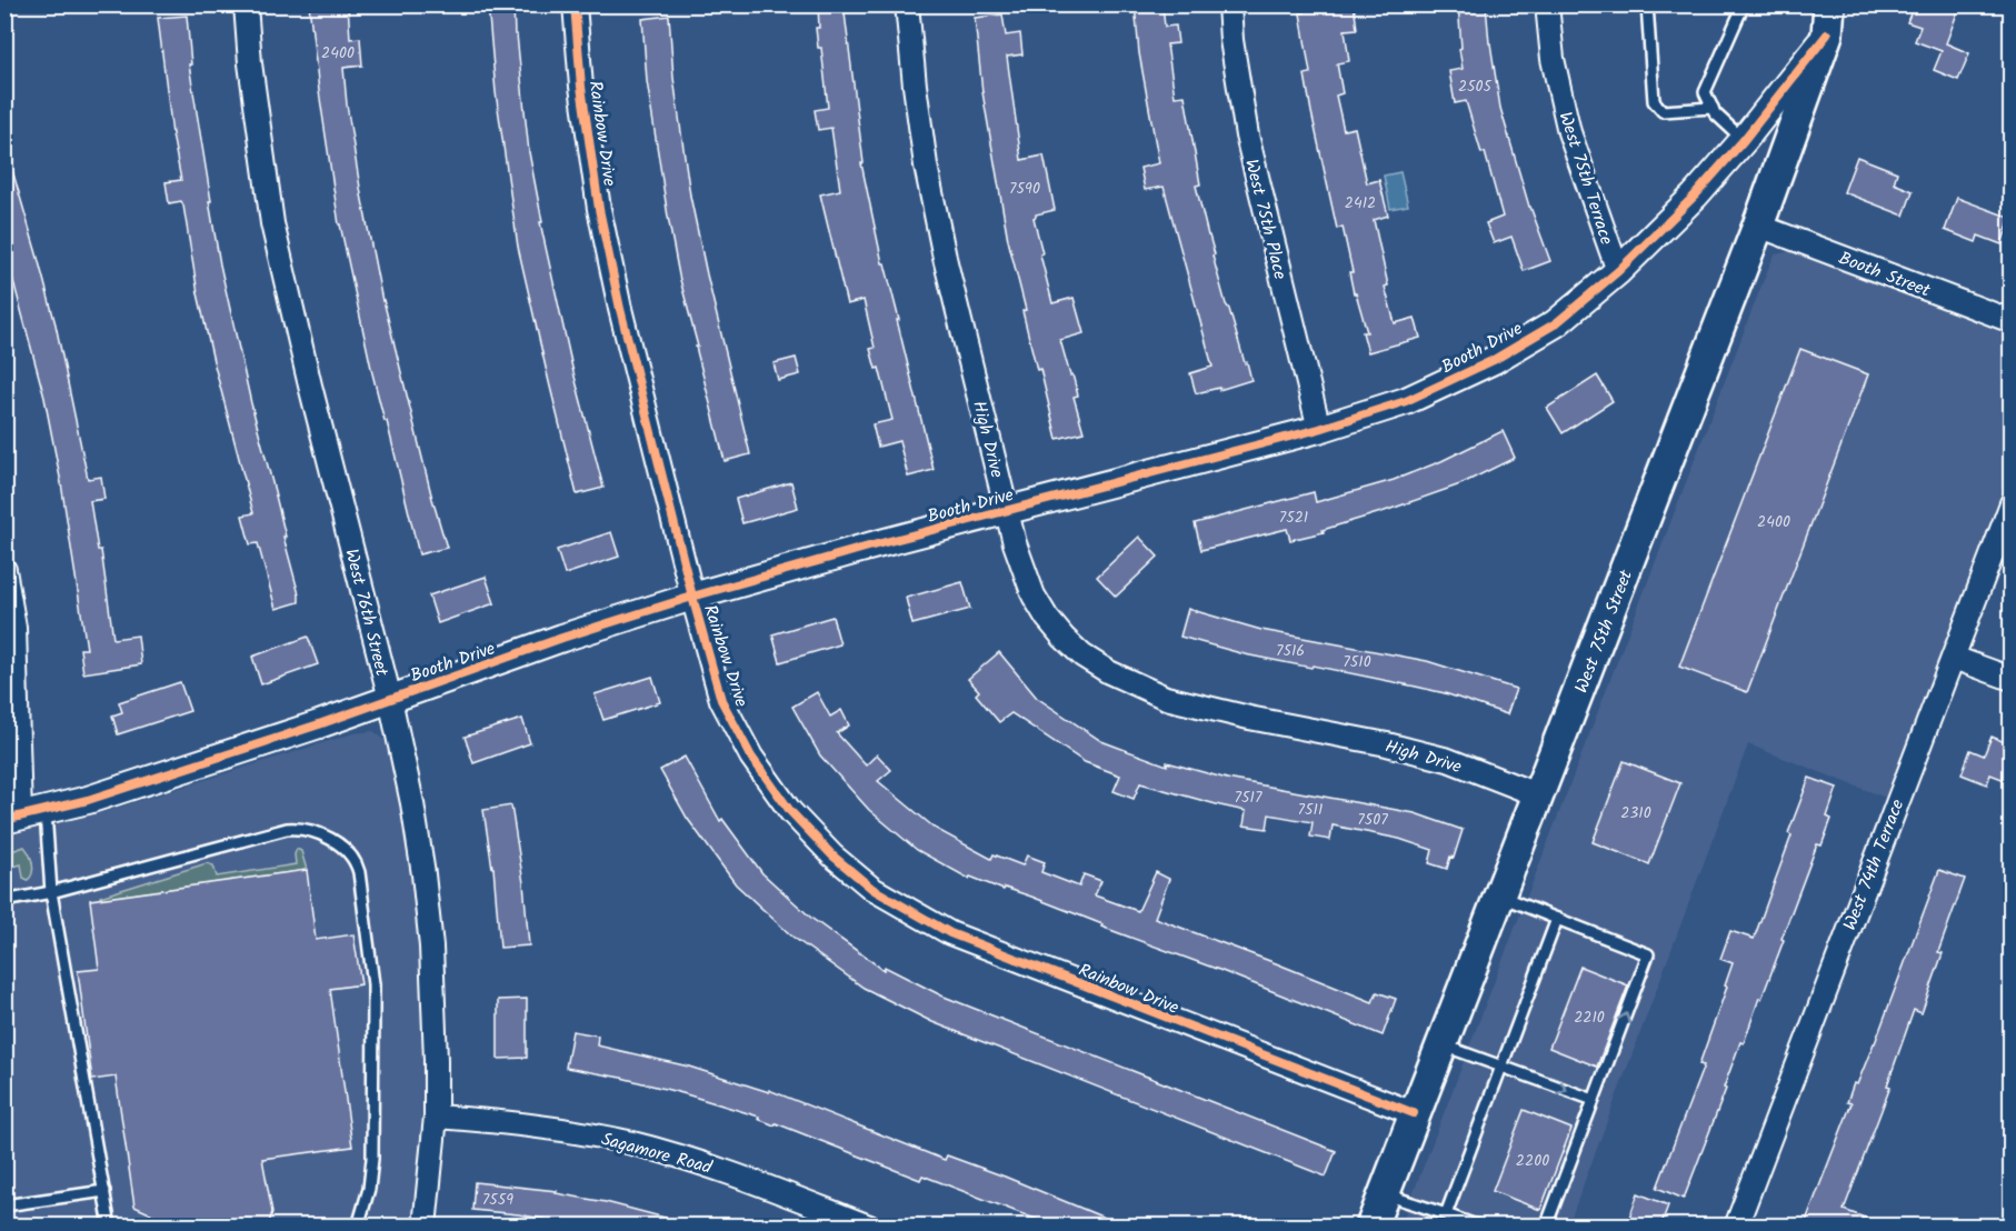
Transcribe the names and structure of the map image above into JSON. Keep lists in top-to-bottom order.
{
  "streets": {
    "main road": ["West 75th Street"],
    "street": [
      "Rainbow Drive",
      "West 75th Terrace",
      "West 75th Place",
      "Booth Street",
      "Booth Drive",
      "High Drive",
      "West 76th Street",
      "West 74th Terrace",
      "Sagamore Road"
    ]
  },
  "crossings": [
    ["Rainbow Drive", "Booth Drive"],
    ["Rainbow Drive", "West 75th Street"],
    ["West 75th Terrace", "Booth Drive"],
    ["West 75th Place", "Booth Drive"],
    ["Booth Street", "West 75th Street"],
    ["Booth Drive", "High Drive"],
    ["Booth Drive", "West 76th Street"],
    ["Booth Drive", "West 75th Street"],
    ["High Drive", "West 75th Street"],
    ["West 76th Street", "Sagamore Road"]
  ],
  "house_numbers": [
    "2400",
    "2505",
    "7590",
    "2412",
    "7521",
    "2400",
    "7516",
    "7510",
    "7517",
    "7511",
    "2310",
    "7507",
    "2210",
    "2200",
    "7559"
  ]
}
